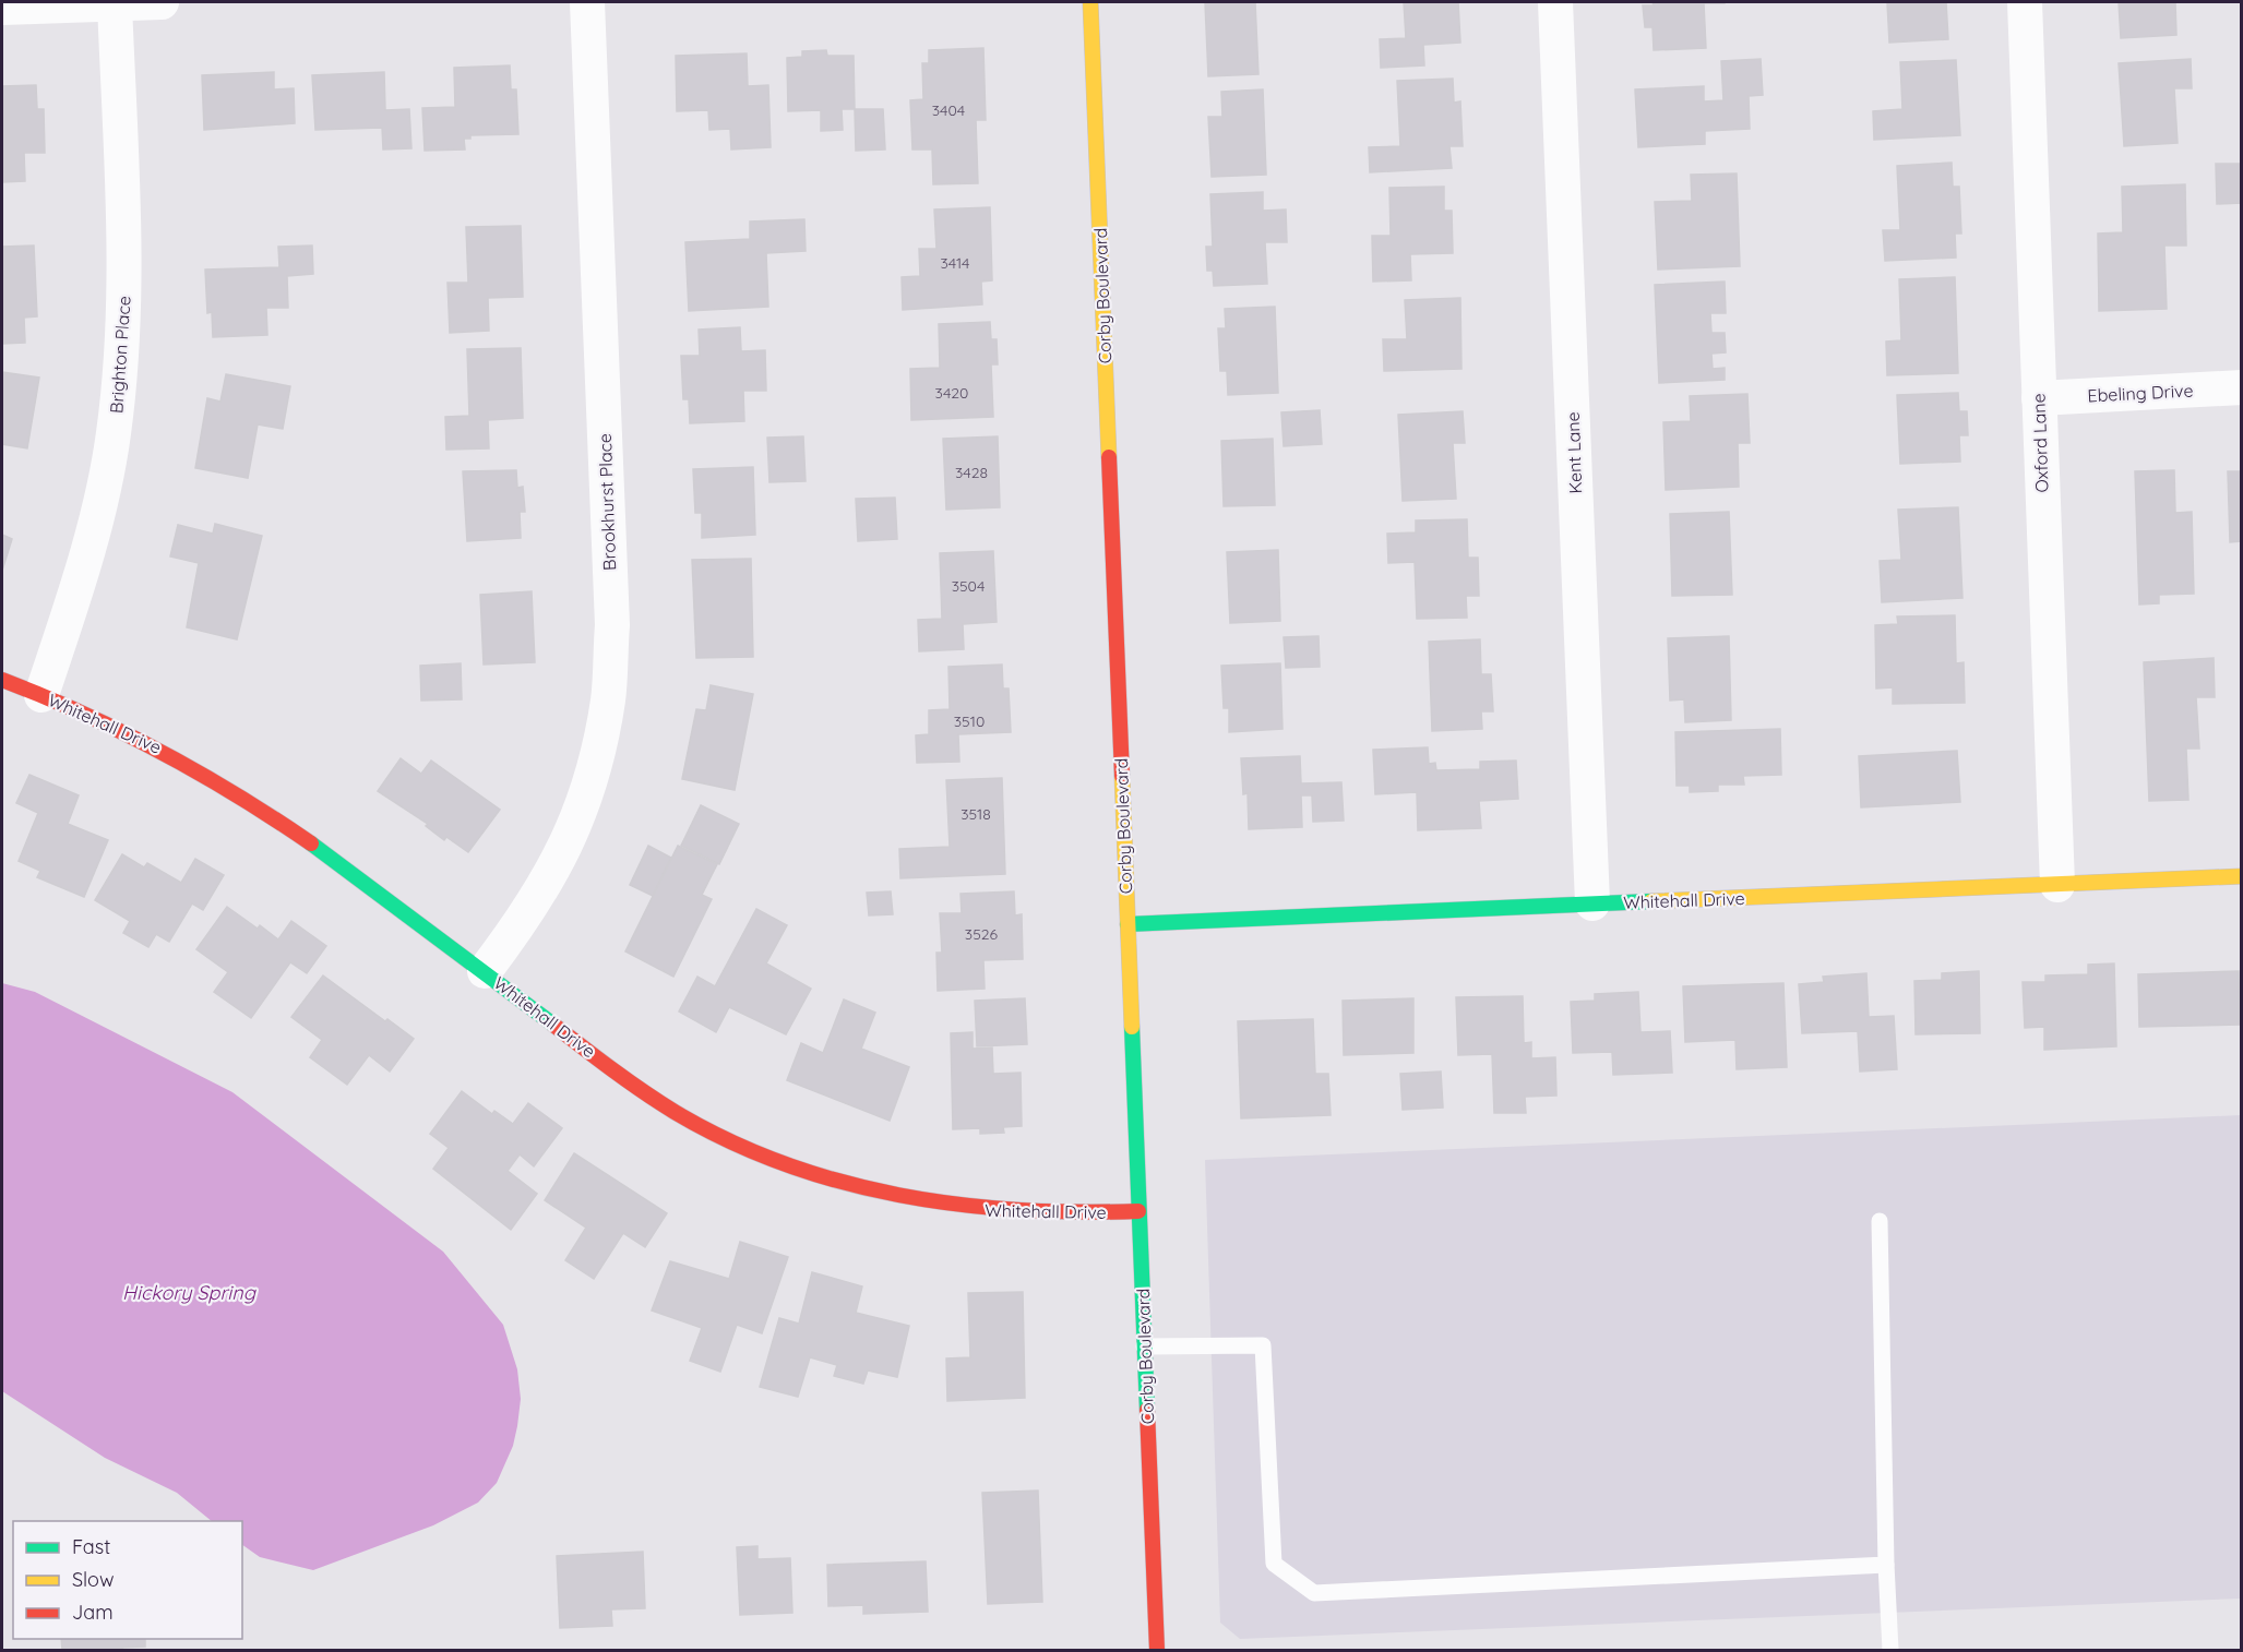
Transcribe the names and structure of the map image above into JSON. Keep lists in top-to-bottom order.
{
  "streets": {
    "street": [
      "Corby Boulevard",
      "Brighton Place",
      "Ebeling Drive",
      "Oxford Lane",
      "Kent Lane",
      "Brookhurst Place",
      "Whitehall Drive"
    ]
  },
  "crossings": [
    ["Corby Boulevard", "Whitehall Drive"],
    ["Brighton Place", "Whitehall Drive"],
    ["Ebeling Drive", "Oxford Lane"],
    ["Oxford Lane", "Whitehall Drive"],
    ["Kent Lane", "Whitehall Drive"],
    ["Brookhurst Place", "Whitehall Drive"]
  ],
  "water": ["Hickory Spring"],
  "house_numbers": [
    "3404",
    "3414",
    "3420",
    "3428",
    "3504",
    "3510",
    "3518",
    "3526"
  ],
  "legend": ["Fast", "Slow", "Jam"]
}
